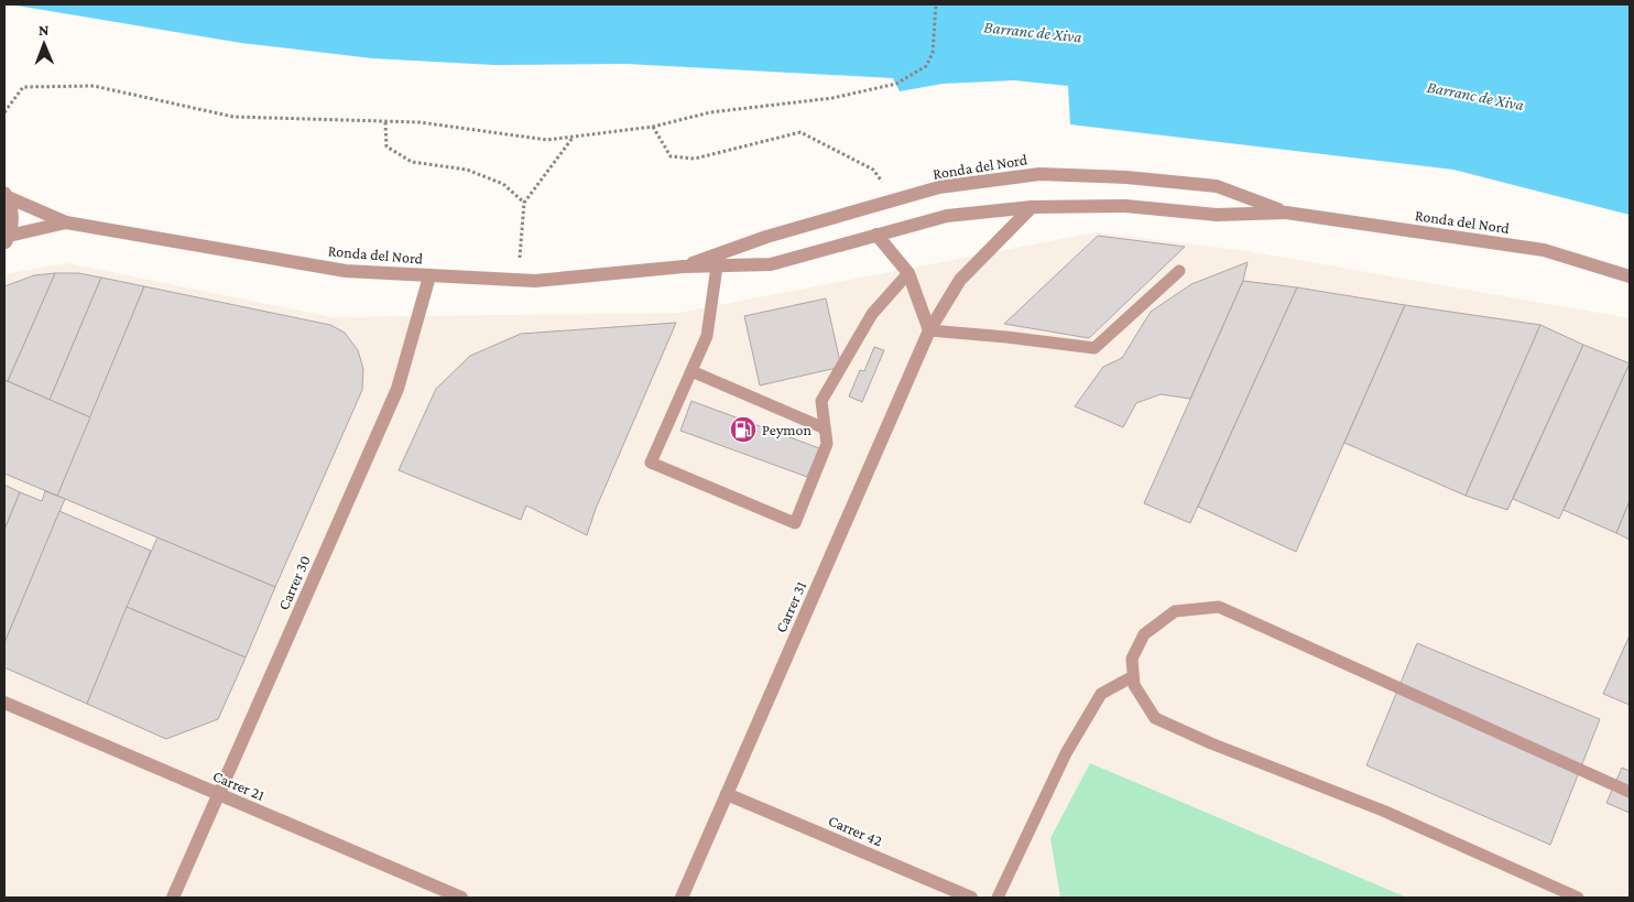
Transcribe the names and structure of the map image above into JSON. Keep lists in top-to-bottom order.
{
  "streets": {
    "street": [
      "Ronda del Nord",
      "Carrer 30",
      "Carrer 31",
      "Carrer 21",
      "Carrer 42"
    ]
  },
  "crossings": [
    ["Ronda del Nord", "Carrer 30"],
    ["Ronda del Nord", "Carrer 31"],
    ["Carrer 30", "Carrer 21"],
    ["Carrer 31", "Carrer 42"]
  ],
  "water": ["Barranc de Xiva"],
  "places": {
    "fuel station": ["Peymon"]
  },
  "north": "top"
}
